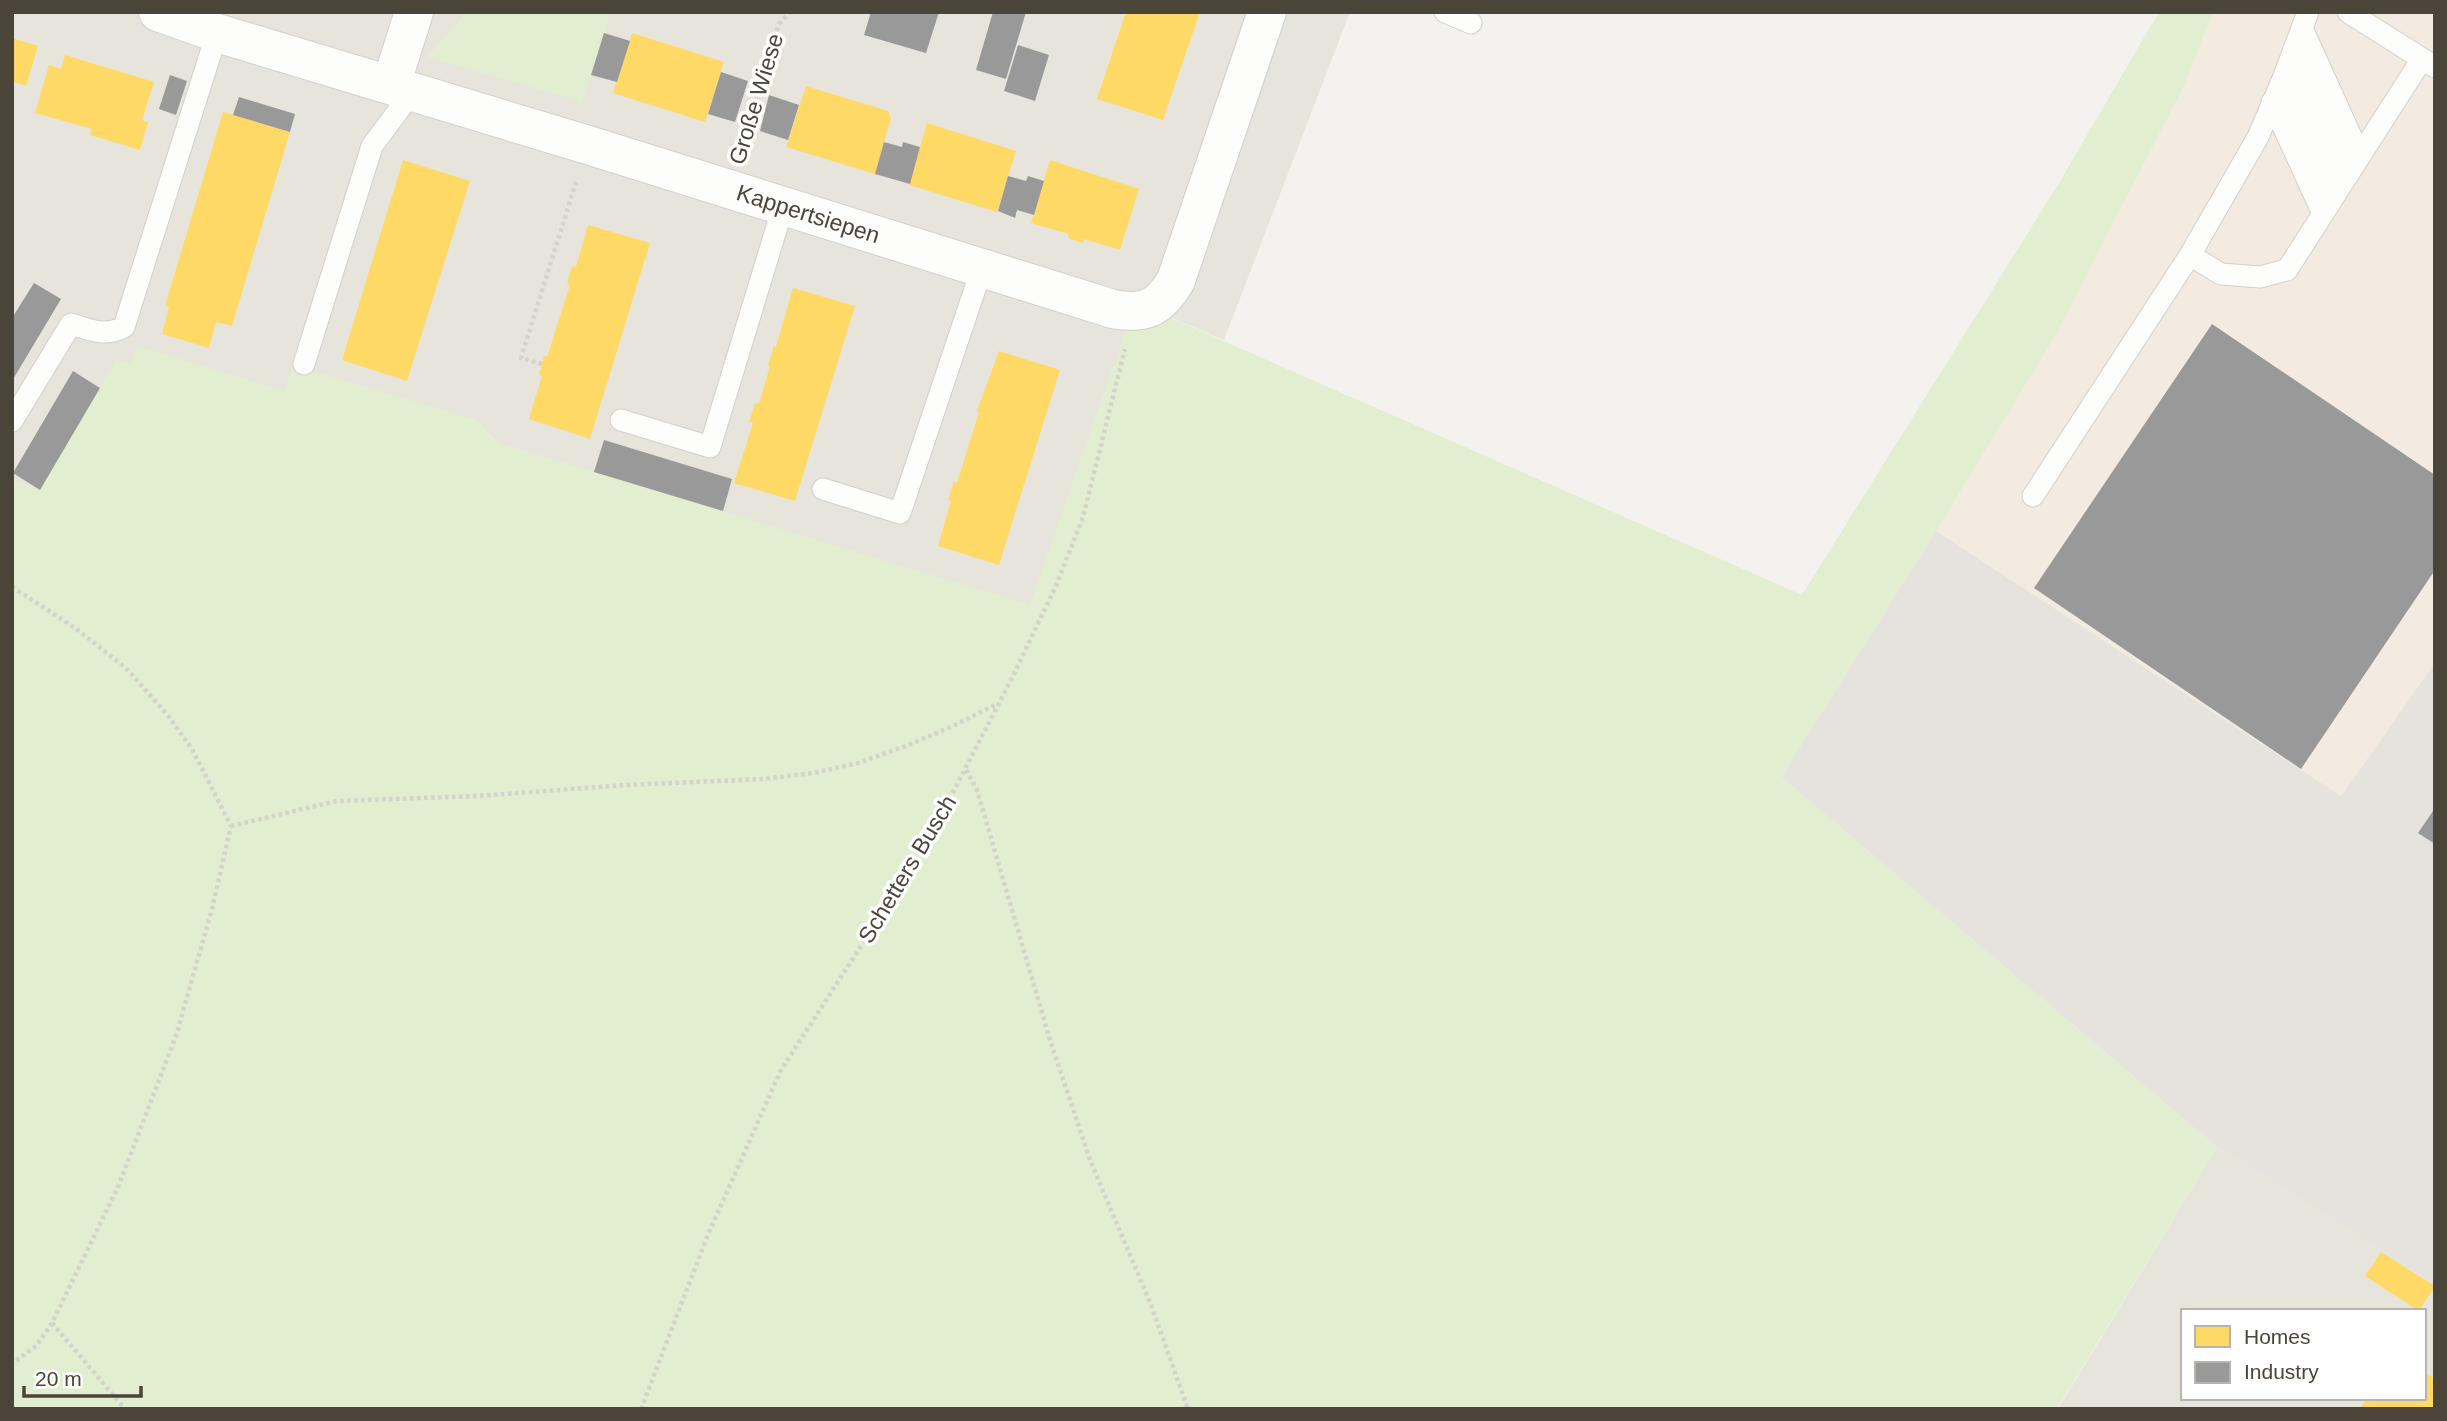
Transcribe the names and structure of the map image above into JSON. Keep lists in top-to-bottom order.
{
  "streets": {
    "street": ["Kappertsiepen"],
    "path": ["Große Wiese", "Schetters Busch"]
  },
  "crossings": [
    ["Große Wiese", "Kappertsiepen"],
    ["Kappertsiepen", "Schetters Busch"]
  ],
  "legend": ["Homes", "Industry"],
  "scale_bar": "20 m"
}
